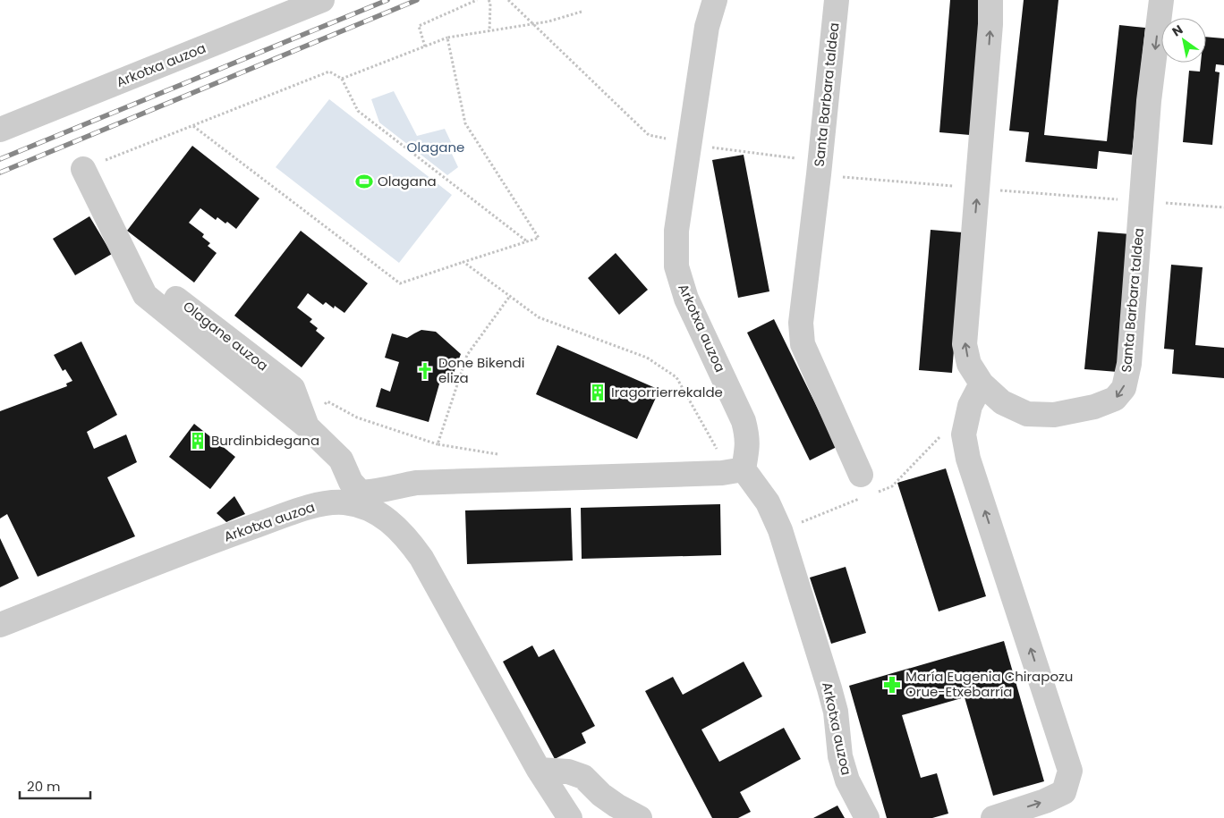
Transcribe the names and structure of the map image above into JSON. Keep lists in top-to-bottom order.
{
  "streets": {
    "street": ["Arkotxa auzoa", "Santa Barbara taldea"]
  },
  "crossings": [
    ["Arkotxa auzoa", "Santa Barbara taldea"]
  ],
  "parks": ["Olagane"],
  "places": {
    "sports": ["Olagana"],
    "church": ["Done Bikendi eliza"],
    "building": ["Iragorrierrekalde", "Burdinbidegana"],
    "pharmacy": ["María Eugenia Chirapozu Orue-Etxebarría"]
  },
  "scale_bar": "20 m",
  "north": "top left"
}
